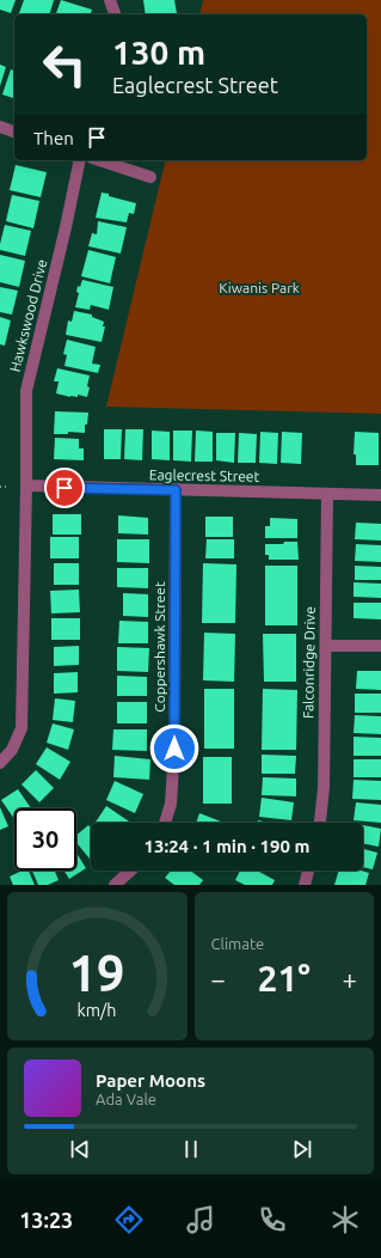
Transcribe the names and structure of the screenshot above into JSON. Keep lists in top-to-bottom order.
{
  "streets": {
    "street": [
      "Hawkswood Drive",
      "Eaglecrest Street",
      "Coppershawk Street",
      "Falconridge Drive"
    ]
  },
  "crossings": [
    ["Hawkswood Drive", "Eaglecrest Street"],
    ["Eaglecrest Street", "Coppershawk Street"],
    ["Eaglecrest Street", "Falconridge Drive"]
  ],
  "parks": ["Kiwanis Park"],
  "page": {
    "turn": ["130 m", "Eaglecrest Street"],
    "then": "Then",
    "limit": "30",
    "trip": "13:24 · 1 min · 190 m",
    "tile": "Climate",
    "heat": ["−", "21°", "+"],
    "song": ["Paper Moons", "Ada Vale"],
    "tabs": "13:23",
    "gauge": ["19", "km/h"]
  }
}
